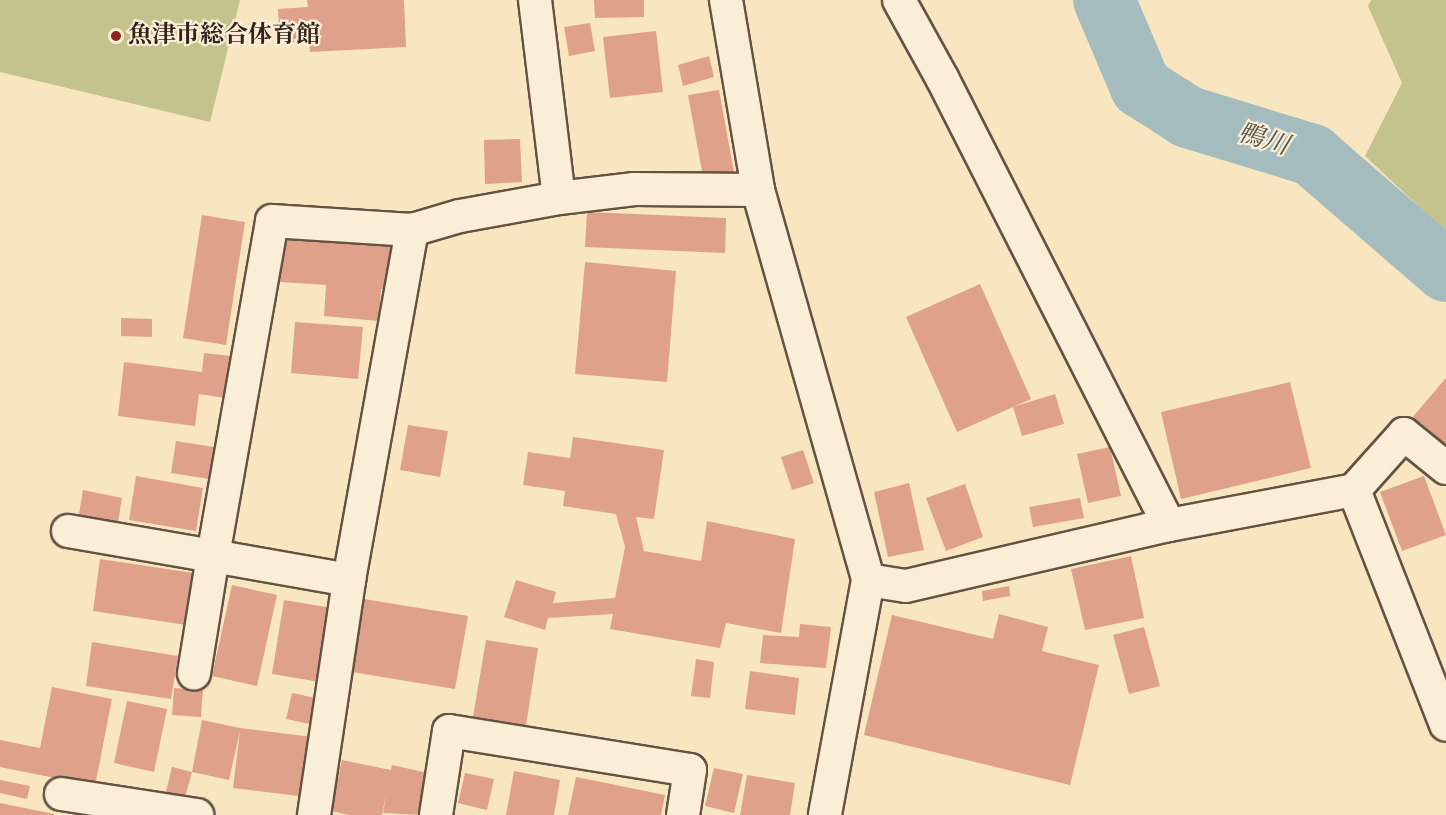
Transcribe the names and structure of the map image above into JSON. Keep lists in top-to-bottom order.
{
  "water": ["鴨川"],
  "places": ["魚津市総合体育館"]
}
